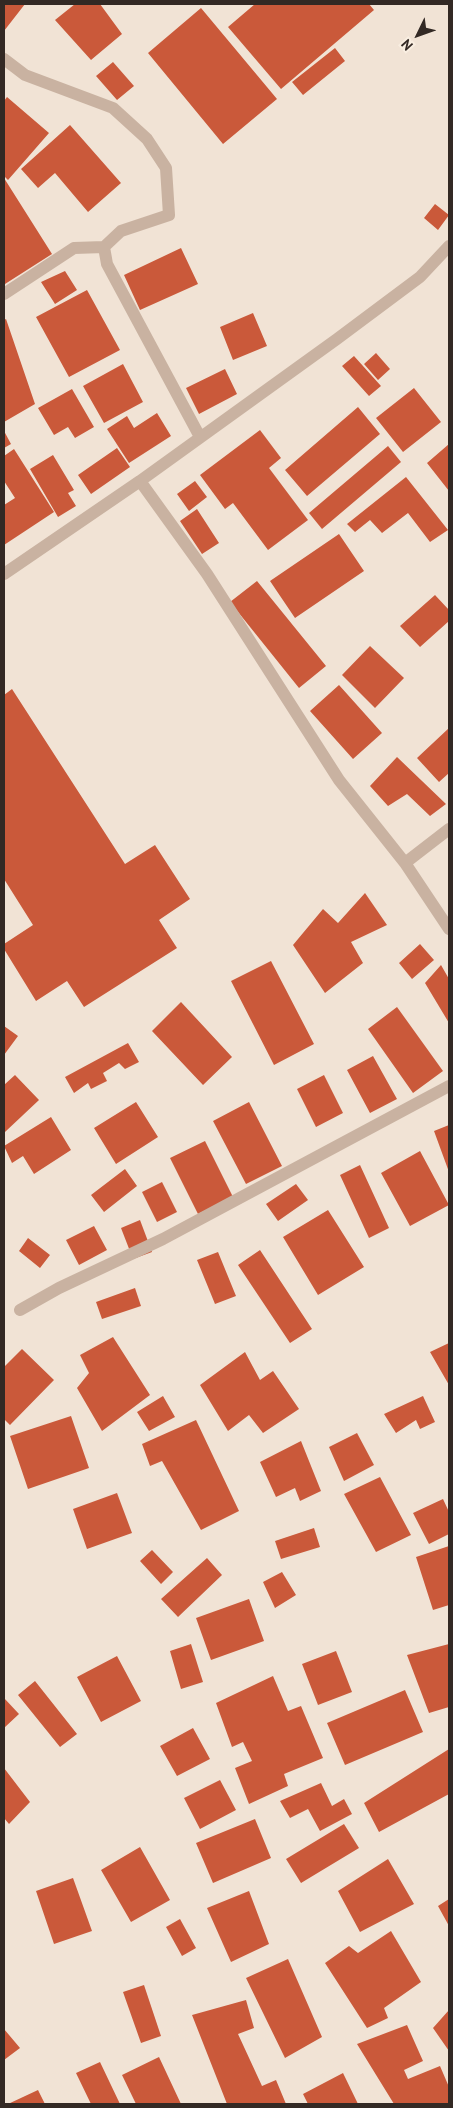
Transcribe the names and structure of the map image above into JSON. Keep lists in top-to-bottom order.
{
  "north": "bottom left"
}
